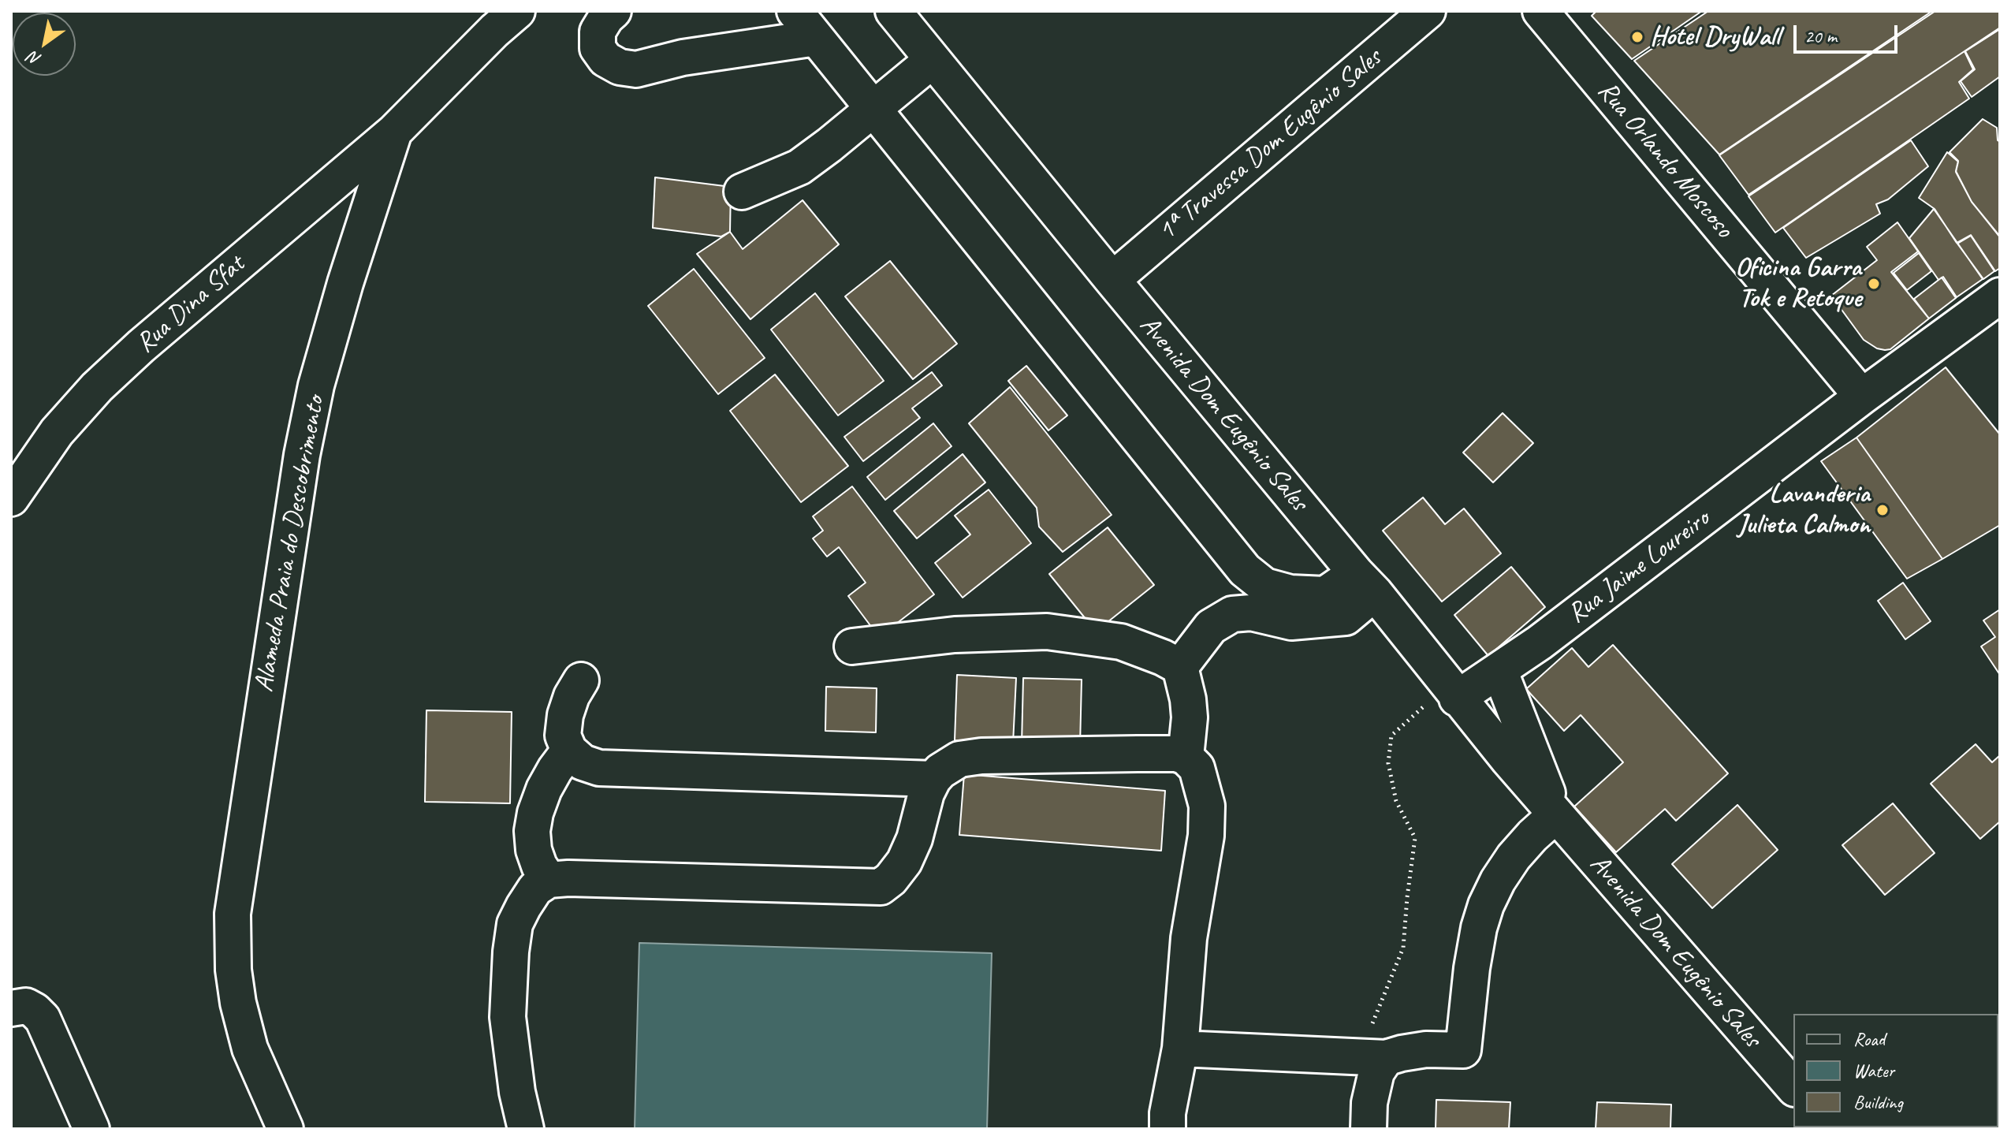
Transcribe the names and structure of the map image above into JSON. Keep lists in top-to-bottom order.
{
  "streets": {
    "street": [
      "1ª Travessa Dom Eugênio Sales",
      "Rua Orlando Moscoso",
      "Rua Dina Sfat",
      "Avenida Dom Eugênio Sales",
      "Alameda Praia do Descobrimento",
      "Rua Jaime Loureiro"
    ]
  },
  "crossings": [
    ["1ª Travessa Dom Eugênio Sales", "Avenida Dom Eugênio Sales"],
    ["Rua Orlando Moscoso", "Rua Jaime Loureiro"],
    ["Rua Dina Sfat", "Alameda Praia do Descobrimento"],
    ["Avenida Dom Eugênio Sales", "Rua Jaime Loureiro"]
  ],
  "places": ["Hotel DryWall", "Oficina Garra Tok e Retoque", "Lavanderia Julieta Calmon"],
  "legend": ["Road", "Water", "Building"],
  "scale_bar": "20 m",
  "north": "bottom left"
}
